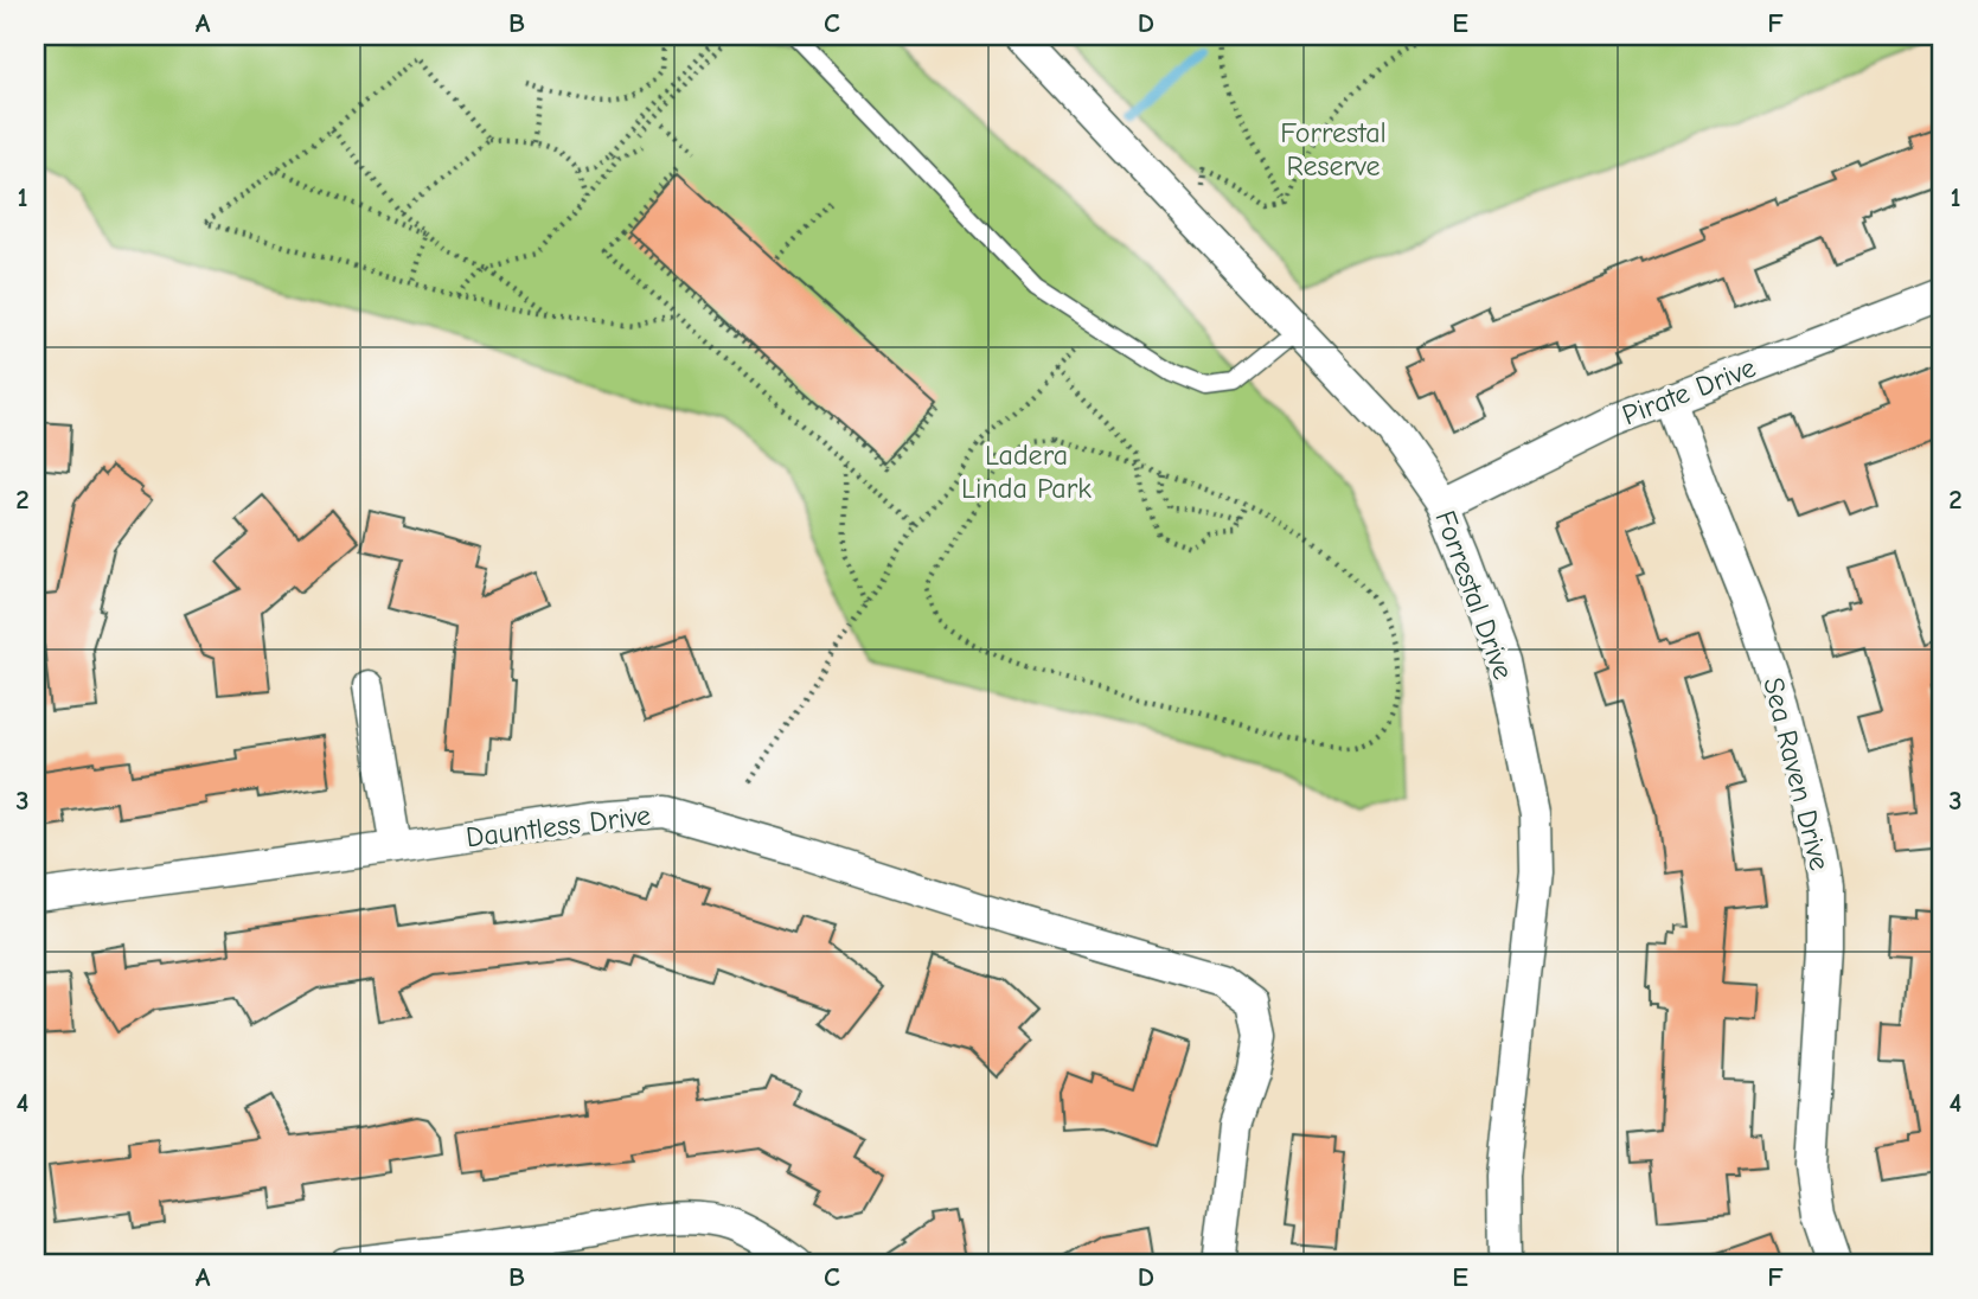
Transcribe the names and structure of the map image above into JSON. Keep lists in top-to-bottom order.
{
  "streets": {
    "street": [
      "Pirate Drive",
      "Forrestal Drive",
      "Sea Raven Drive",
      "Dauntless Drive"
    ]
  },
  "crossings": [
    ["Pirate Drive", "Forrestal Drive"],
    ["Pirate Drive", "Sea Raven Drive"]
  ],
  "parks": ["Forrestal Reserve", "Ladera Linda Park"],
  "grid": {
    "columns": [
      "A",
      "B",
      "C",
      "D",
      "E",
      "F"
    ],
    "rows": [
      "1",
      "2",
      "3",
      "4"
    ]
  }
}
